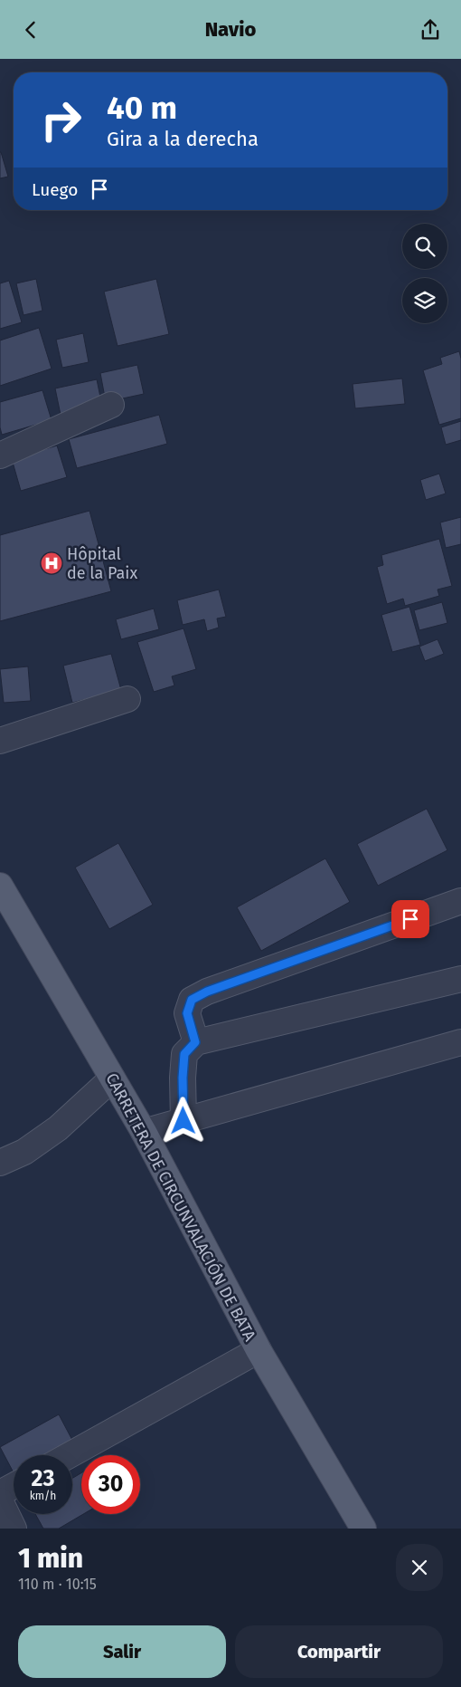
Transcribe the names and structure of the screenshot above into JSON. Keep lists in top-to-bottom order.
{
  "streets": {
    "main road": ["CARRETERA DE CIRCUNVALACIÓN DE BATA"]
  },
  "places": {
    "hospital": ["Hôpital de la Paix"]
  },
  "page": {
    "header": "Navio",
    "turn": ["40 m", "Gira a la derecha"],
    "then": "Luego",
    "speed": "23 km/h",
    "limit": "30",
    "heading": ["1 min", "110 m · 10:15"],
    "buttons": ["Salir", "Compartir"]
  }
}
